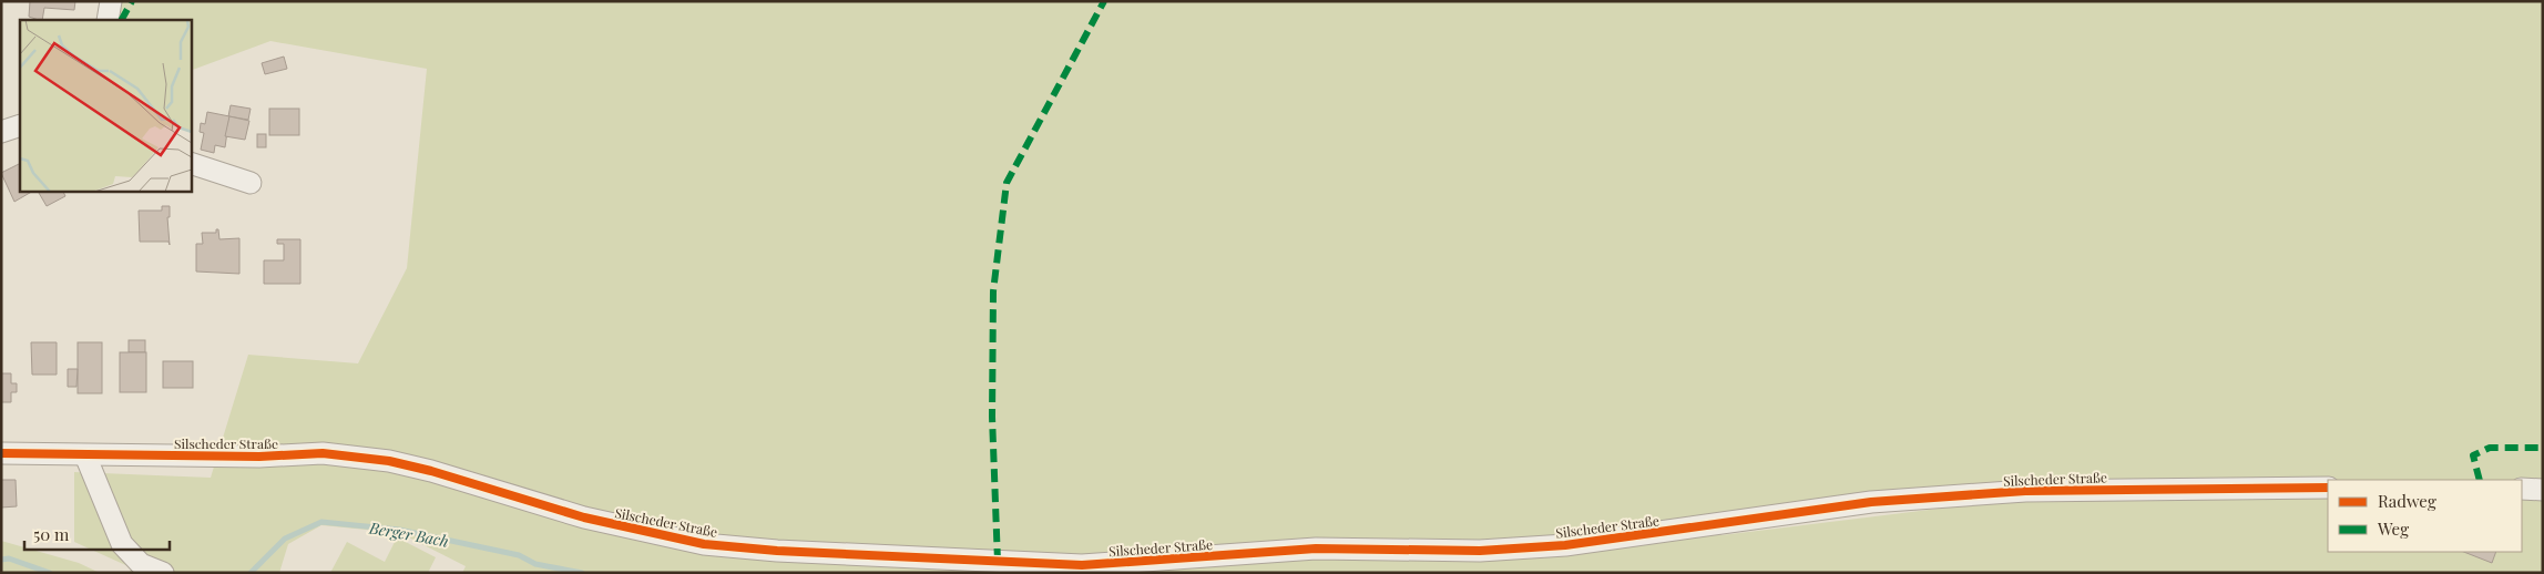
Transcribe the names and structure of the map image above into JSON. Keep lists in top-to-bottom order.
{
  "streets": {
    "street": ["Silscheder Straße"]
  },
  "water": ["Berger Bach"],
  "legend": ["Radweg", "Weg"],
  "scale_bar": "50 m"
}
